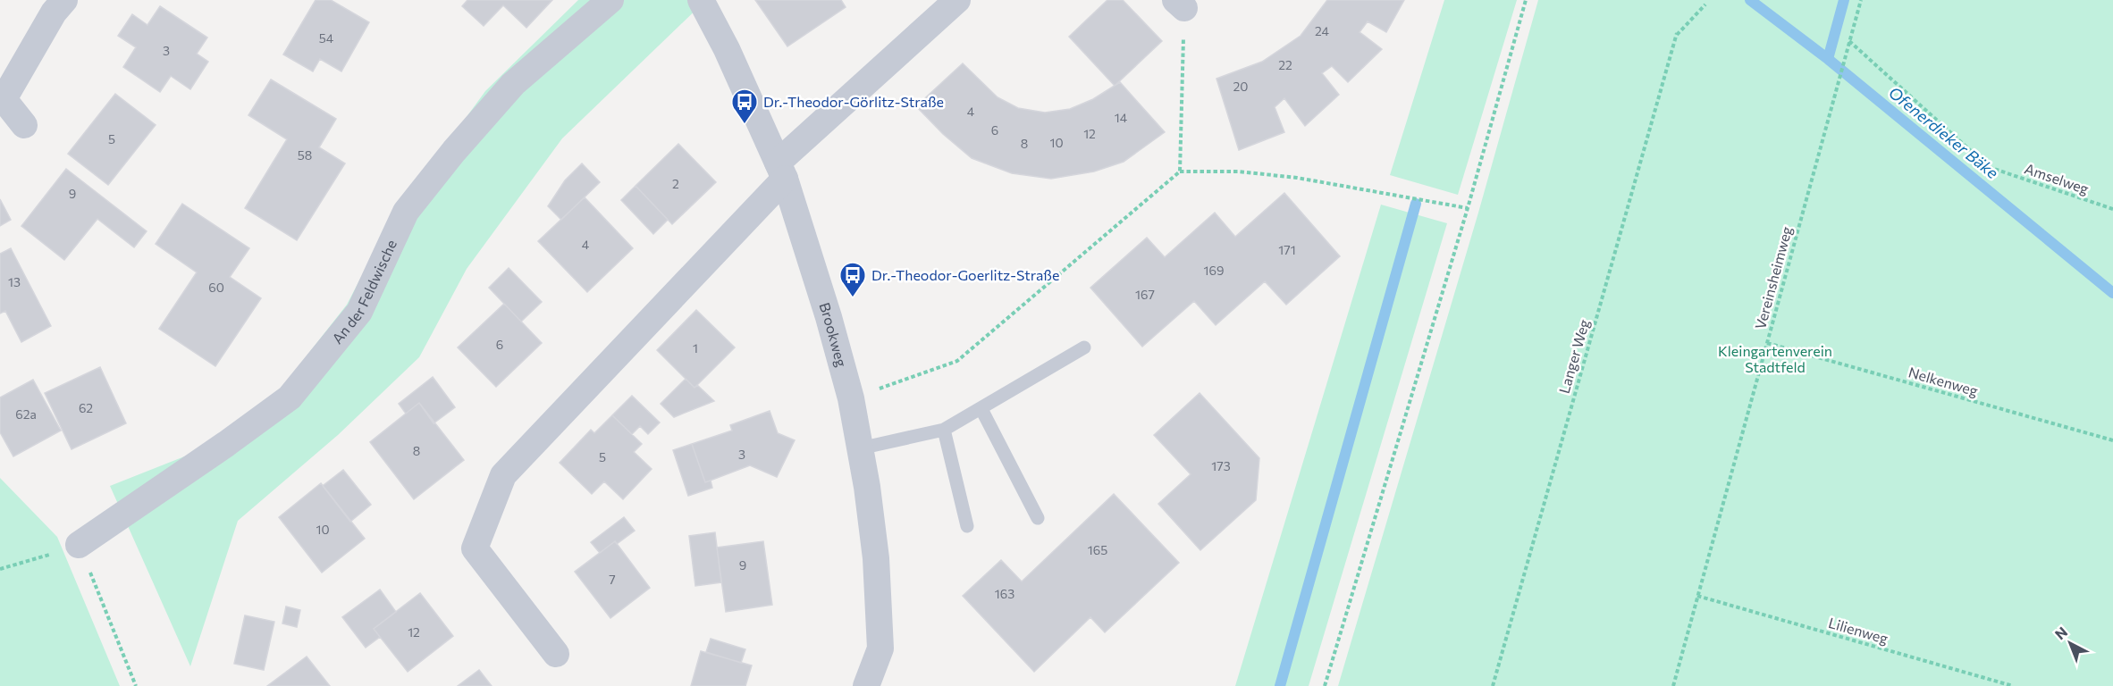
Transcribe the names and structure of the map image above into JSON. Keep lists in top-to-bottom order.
{
  "streets": {
    "street": ["An der Feldwische", "Brookweg"],
    "path": [
      "Amselweg",
      "Vereinsheimweg",
      "Langer Weg",
      "Nelkenweg",
      "Lilienweg"
    ]
  },
  "crossings": [
    ["Amselweg", "Vereinsheimweg"],
    ["Vereinsheimweg", "Nelkenweg"],
    ["Vereinsheimweg", "Lilienweg"]
  ],
  "water": ["Ofenerdieker Bäke"],
  "parks": ["Kleingartenverein Stadtfeld"],
  "places": {
    "bus stop": ["Dr.-Theodor-Görlitz-Straße", "Dr.-Theodor-Goerlitz-Straße"]
  },
  "house_numbers": [
    "24",
    "54",
    "3",
    "22",
    "20",
    "4",
    "14",
    "6",
    "12",
    "5",
    "10",
    "8",
    "58",
    "2",
    "9",
    "4",
    "171",
    "169",
    "13",
    "60",
    "167",
    "6",
    "1",
    "62",
    "62a",
    "8",
    "3",
    "5",
    "173",
    "10",
    "165",
    "9",
    "7",
    "163",
    "12"
  ],
  "north": "top left"
}
